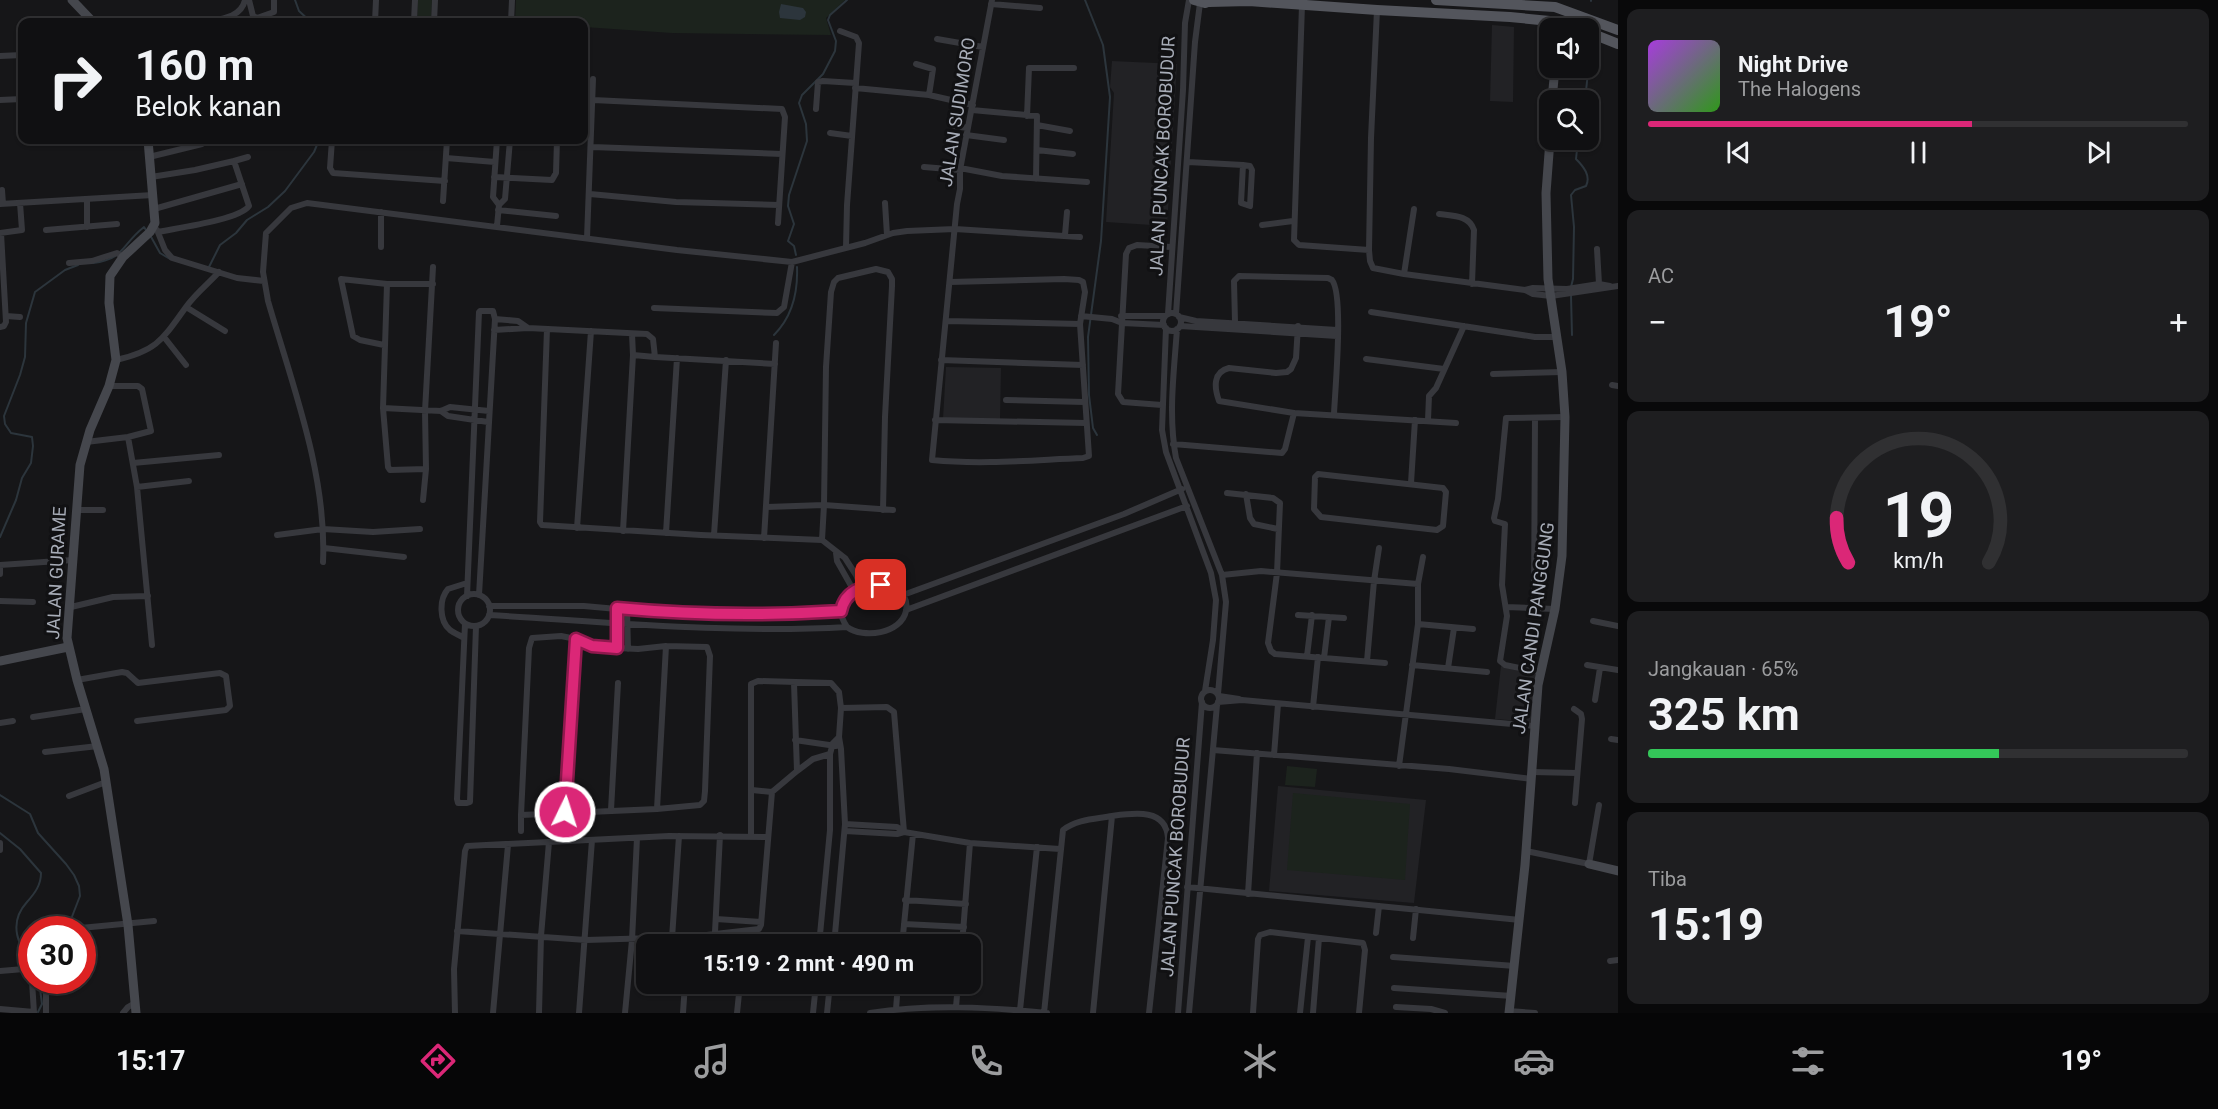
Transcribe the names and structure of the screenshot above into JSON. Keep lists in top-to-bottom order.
{
  "streets": {
    "street": [
      "JALAN SUDIMORO",
      "JALAN PUNCAK BOROBUDUR",
      "JALAN GURAME",
      "JALAN CANDI PANGGUNG"
    ]
  },
  "page": {
    "turn": ["160 m", "Belok kanan"],
    "song": ["Night Drive", "The Halogens"],
    "tile": [
      "AC",
      ["Jangkauan · 65%", "325 km"],
      ["Tiba", "15:19"]
    ],
    "heat": ["−", "19°", "+"],
    "limit": "30",
    "trip": "15:19 · 2 mnt · 490 m",
    "tabs": ["15:17", "19°"],
    "gauge": ["19", "km/h"]
  }
}
